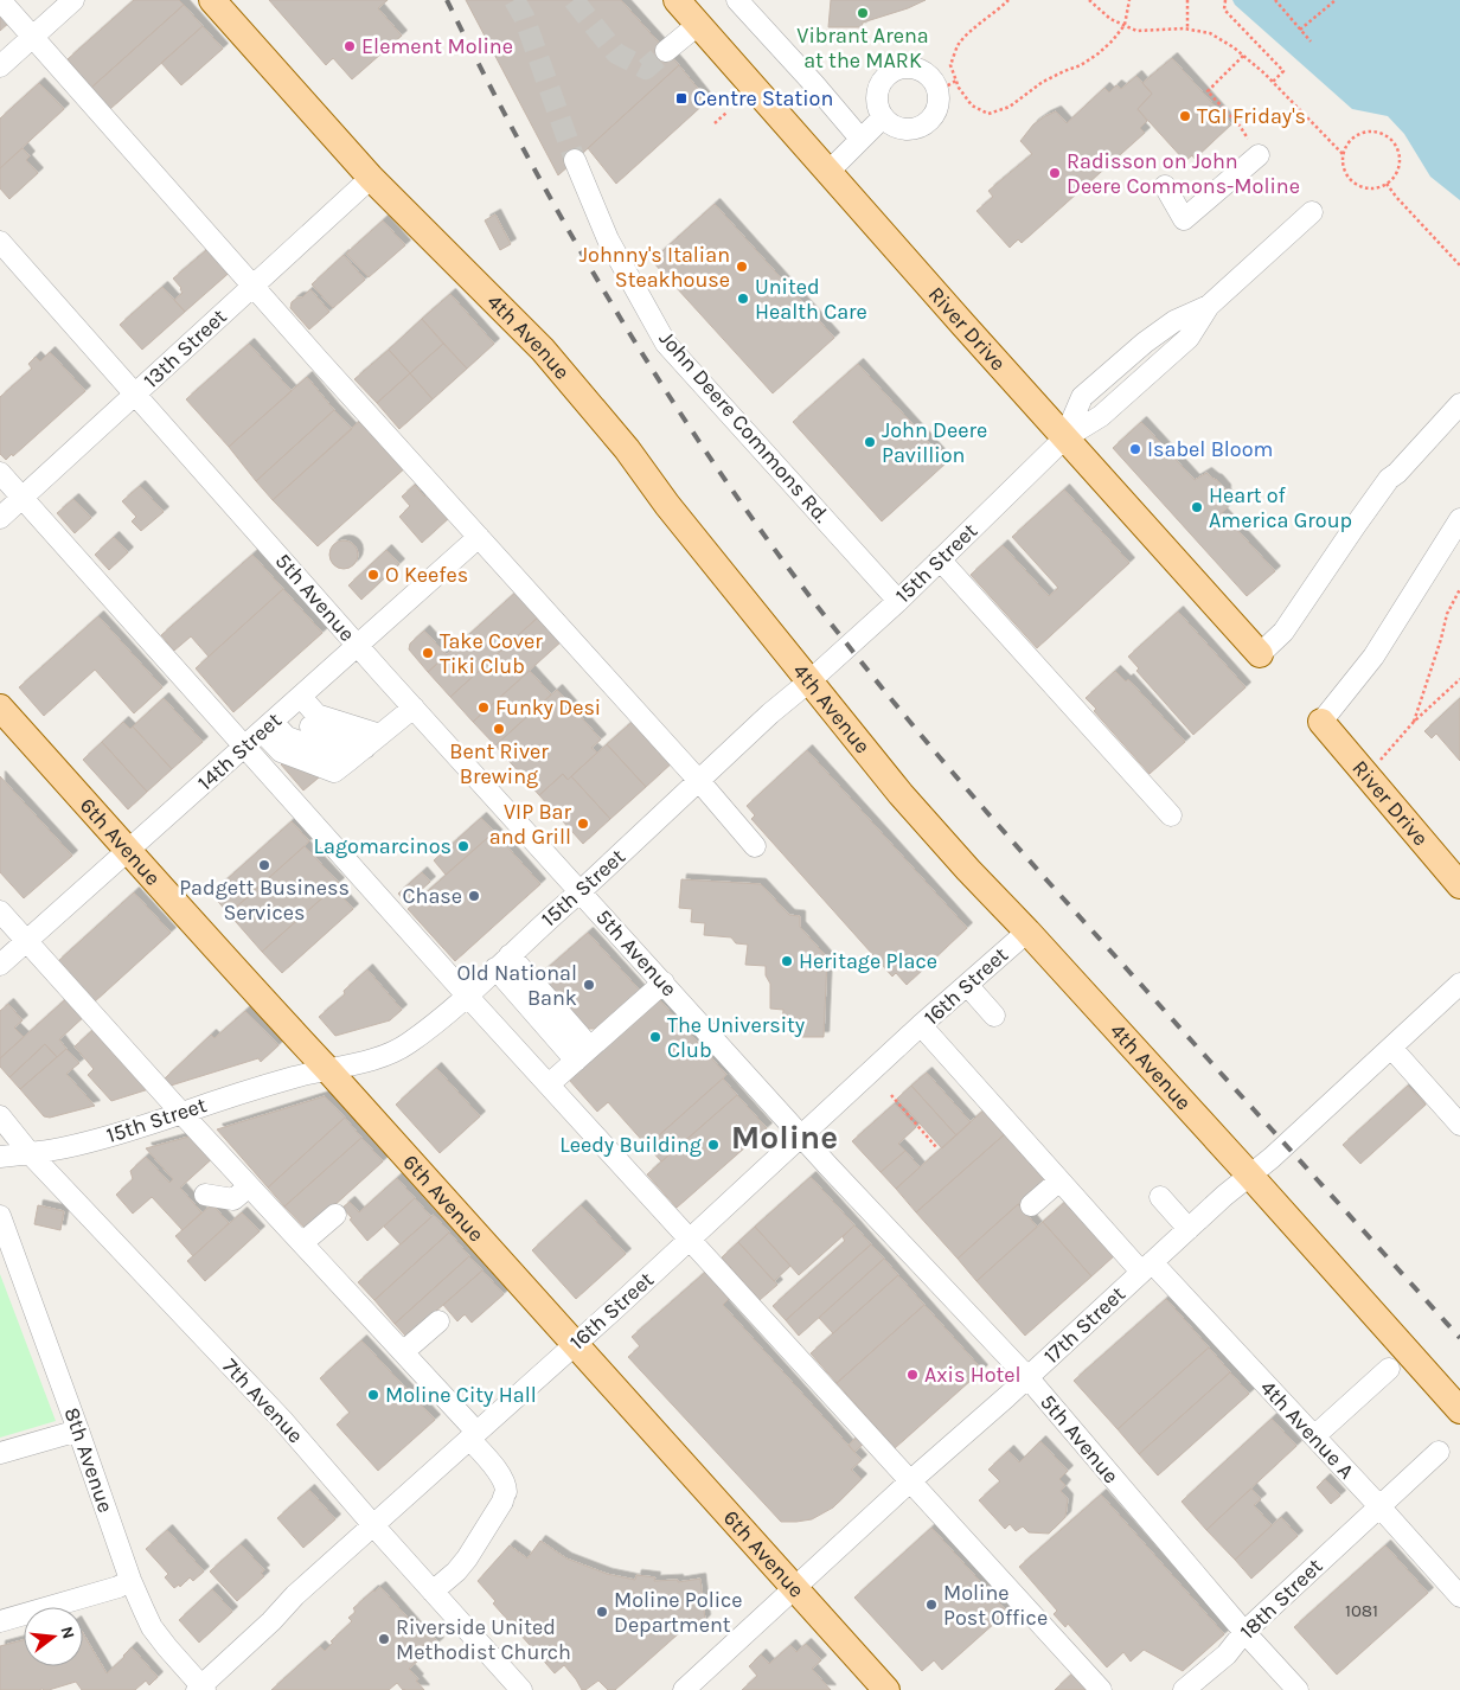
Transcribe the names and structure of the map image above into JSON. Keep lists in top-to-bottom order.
{
  "streets": {
    "main road": ["River Drive", "4th Avenue", "6th Avenue"],
    "street": [
      "13th Street",
      "John Deere Commons Rd.",
      "15th Street",
      "5th Avenue",
      "14th Street",
      "16th Street",
      "17th Street",
      "7th Avenue",
      "4th Avenue A",
      "8th Avenue",
      "18th Street"
    ]
  },
  "crossings": [
    ["River Drive", "15th Street"],
    ["4th Avenue", "13th Street"],
    ["4th Avenue", "15th Street"],
    ["4th Avenue", "16th Street"],
    ["4th Avenue", "17th Street"],
    ["13th Street", "5th Avenue"],
    ["John Deere Commons Rd.", "15th Street"],
    ["15th Street", "5th Avenue"],
    ["15th Street", "6th Avenue"],
    ["15th Street", "7th Avenue"],
    ["5th Avenue", "14th Street"],
    ["5th Avenue", "16th Street"],
    ["5th Avenue", "17th Street"],
    ["5th Avenue", "18th Street"],
    ["14th Street", "6th Avenue"],
    ["6th Avenue", "16th Street"],
    ["6th Avenue", "17th Street"],
    ["16th Street", "7th Avenue"],
    ["16th Street", "4th Avenue A"],
    ["16th Street", "8th Avenue"],
    ["17th Street", "4th Avenue A"],
    ["4th Avenue A", "18th Street"]
  ],
  "districts": ["Moline"],
  "places": {
    "other": [
      "Vibrant Arena at the MARK",
      "Element Moline",
      "TGI Friday's",
      "Radisson on John Deere Commons-Moline",
      "Johnny's Italian Steakhouse",
      "United Health Care",
      "John Deere Pavillion",
      "Isabel Bloom",
      "Heart of America Group",
      "O Keefes",
      "Take Cover Tiki Club",
      "Funky Desi",
      "Bent River Brewing",
      "VIP Bar and Grill",
      "Lagomarcinos",
      "Padgett Business Services",
      "Chase",
      "Heritage Place",
      "Old National Bank",
      "The University Club",
      "Leedy Building",
      "Axis Hotel",
      "Moline City Hall",
      "Moline Post Office",
      "Moline Police Department",
      "Riverside United Methodist Church"
    ],
    "transit": ["Centre Station"]
  },
  "house_numbers": ["1081"],
  "north": "right"
}
